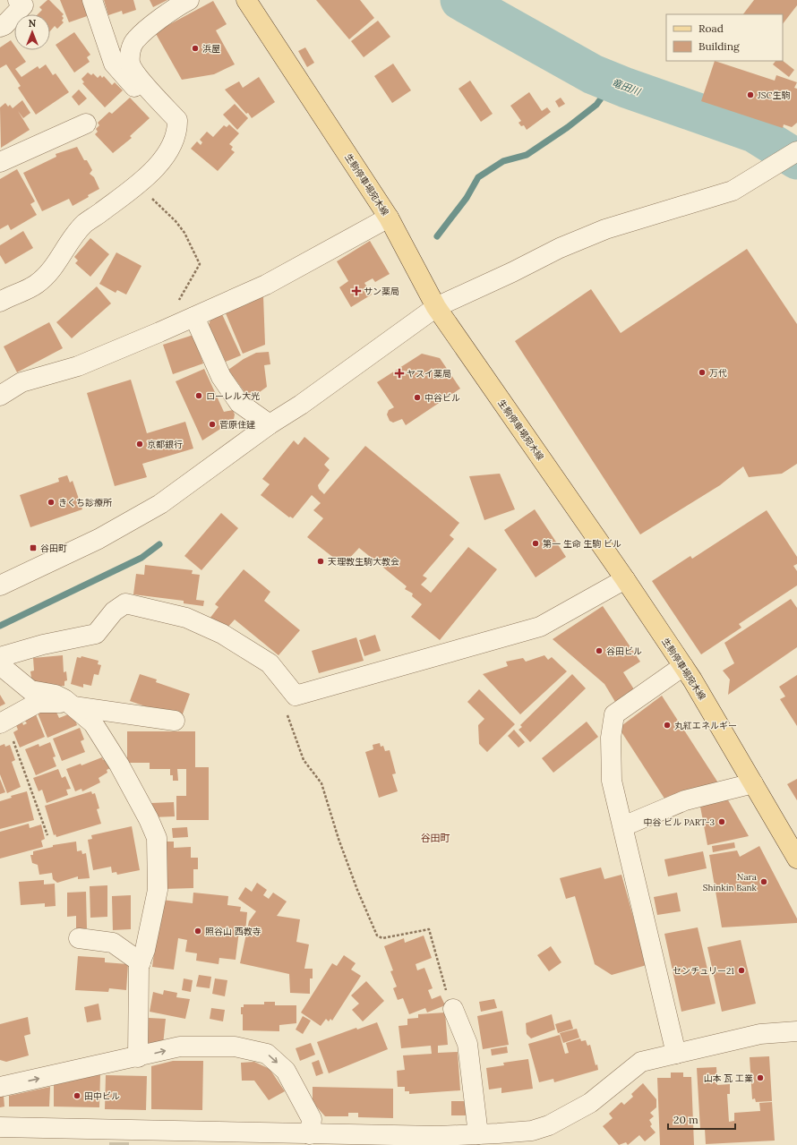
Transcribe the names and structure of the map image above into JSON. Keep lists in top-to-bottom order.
{
  "streets": {
    "main road": ["生駒停車場宛木線"]
  },
  "districts": ["谷田町"],
  "water": ["竜田川"],
  "places": {
    "other": [
      "浜屋",
      "JSC生駒",
      "万代",
      "ローレル大光",
      "中谷ビル",
      "菅原住建",
      "京都銀行",
      "きくち診療所",
      "第一 生命 生駒 ビル",
      "天理教生駒大教会",
      "谷田ビル",
      "丸紅エネルギー",
      "中谷 ビル PART-3",
      "Nara Shinkin Bank",
      "照谷山 西教寺",
      "センチュリー21",
      "山本 瓦 工業",
      "田中ビル"
    ],
    "health": ["サン薬局", "ヤスイ薬局"],
    "transit": ["谷田町"]
  },
  "legend": ["Road", "Building"],
  "scale_bar": "20 m",
  "north": "top"
}
